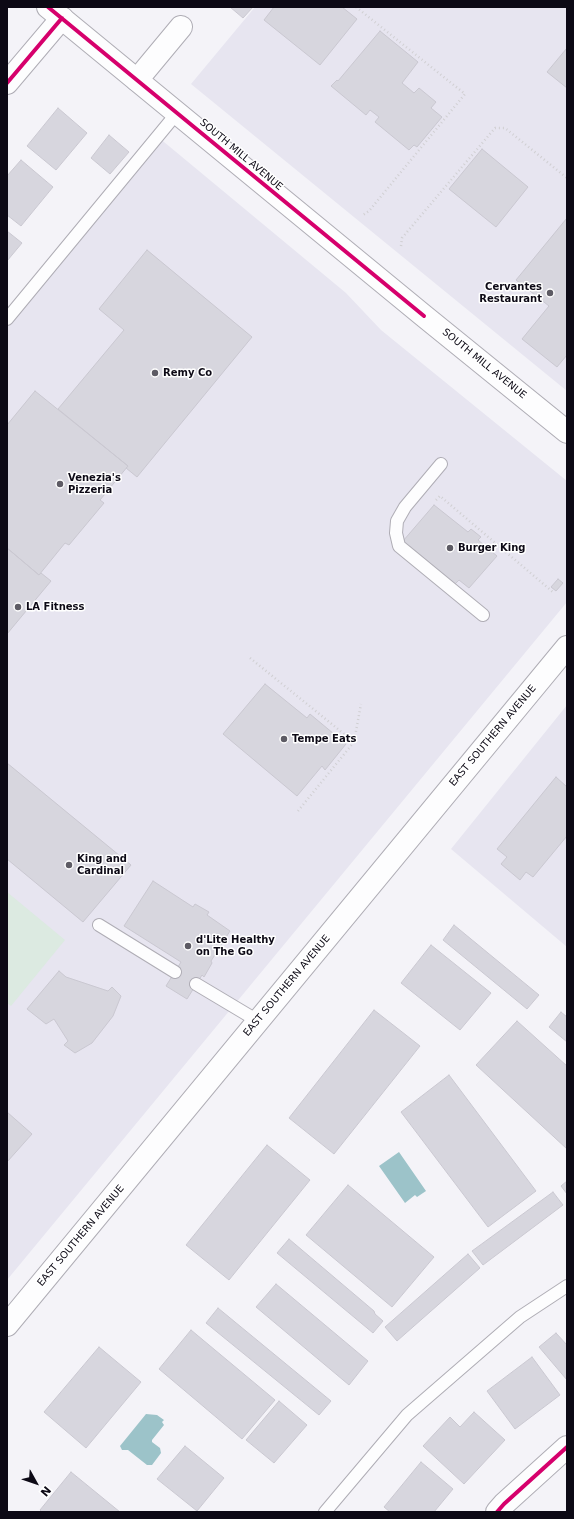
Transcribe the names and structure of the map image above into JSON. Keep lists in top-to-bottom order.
{
  "streets": {
    "main road": ["SOUTH MILL AVENUE", "EAST SOUTHERN AVENUE"]
  },
  "places": [
    "Cervantes Restaurant",
    "Remy Co",
    "Venezia's Pizzeria",
    "Burger King",
    "LA Fitness",
    "Tempe Eats",
    "King and Cardinal",
    "d'Lite Healthy on The Go"
  ],
  "north": "bottom right"
}
